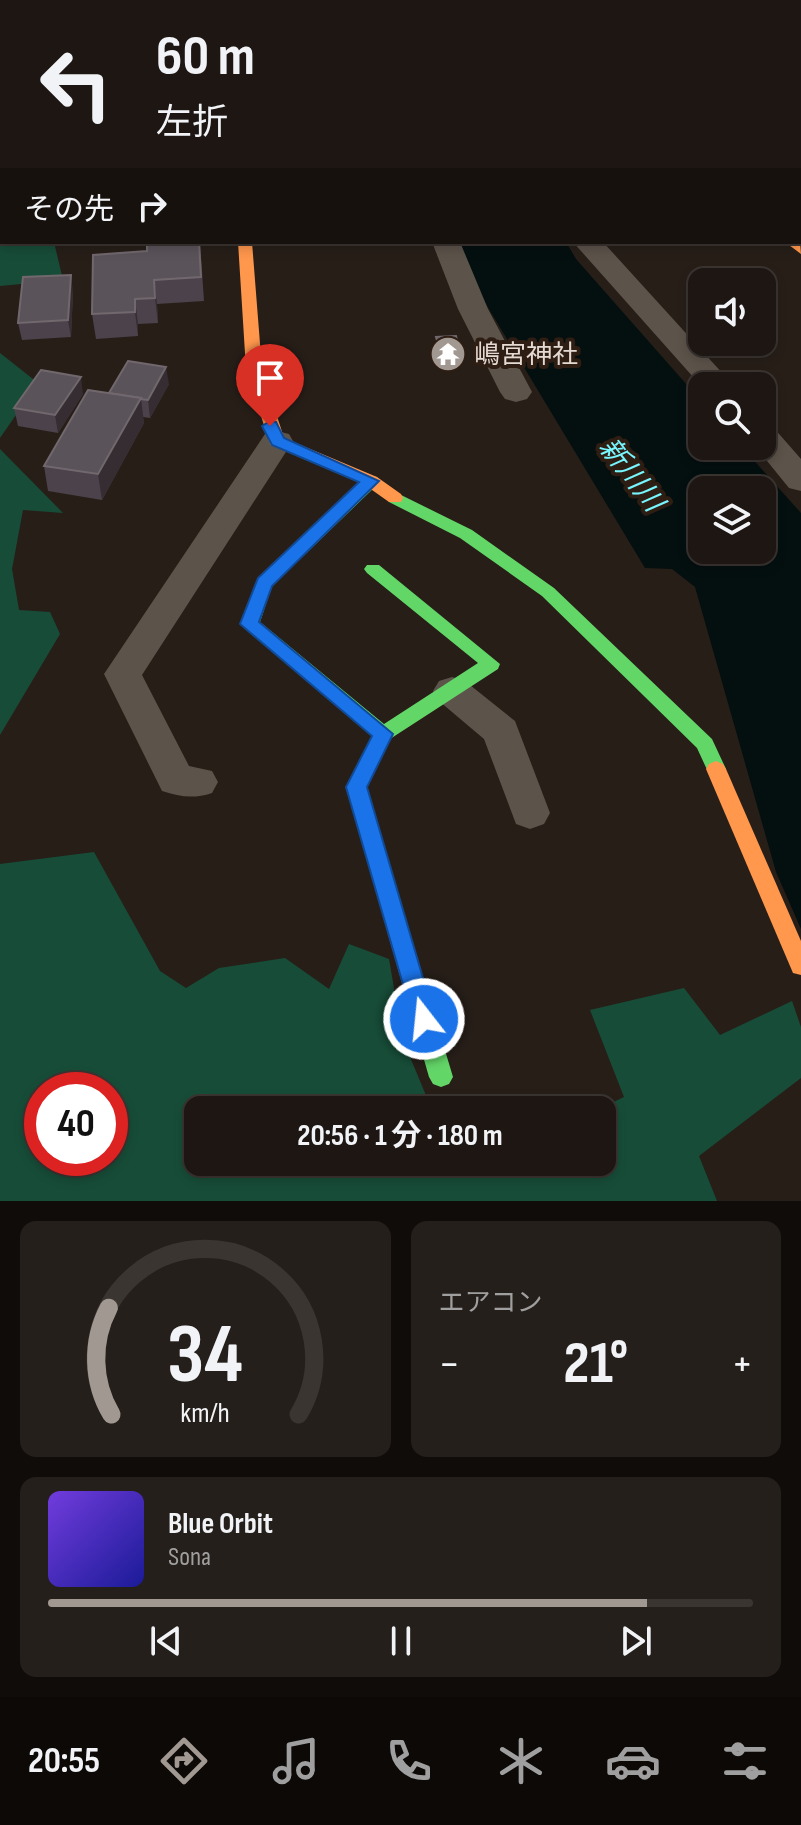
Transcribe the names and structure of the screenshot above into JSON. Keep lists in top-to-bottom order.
{
  "water": ["新川川"],
  "places": {
    "temple": ["嶋宮神社"]
  },
  "page": {
    "turn": ["60 m", "左折"],
    "then": "その先",
    "limit": "40",
    "trip": "20:56 · 1 分 · 180 m",
    "tile": "エアコン",
    "heat": ["−", "21°", "+"],
    "song": ["Blue Orbit", "Sona"],
    "tabs": "20:55",
    "gauge": ["34", "km/h"]
  }
}
